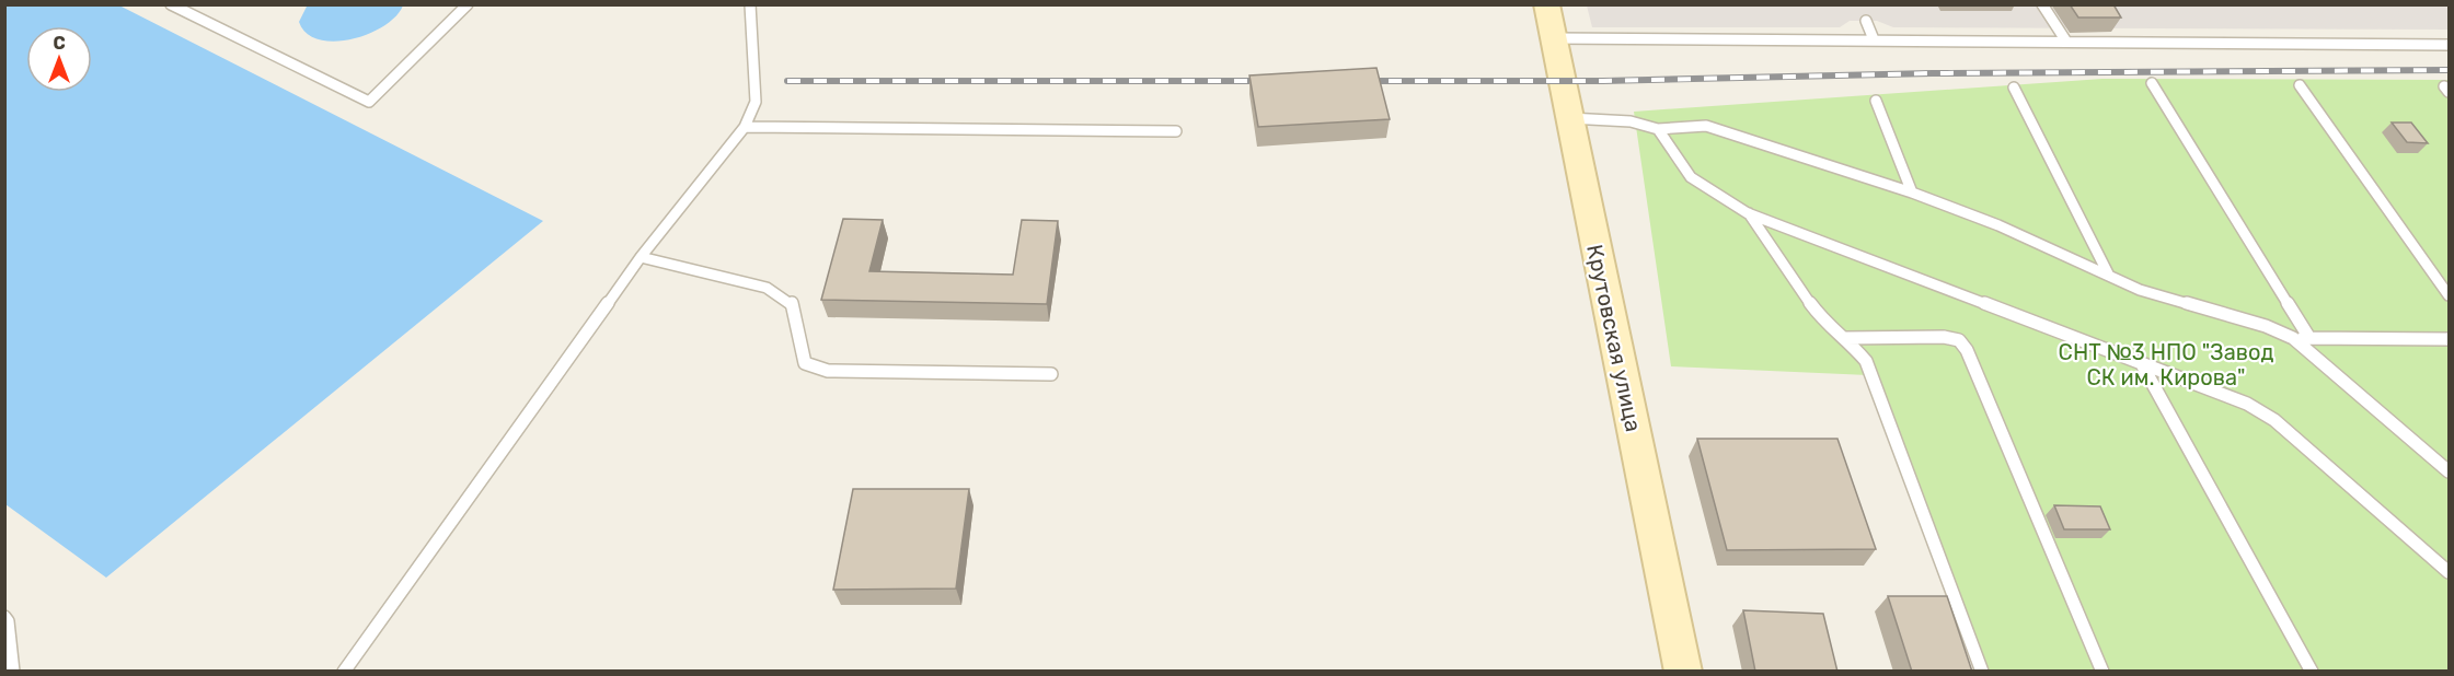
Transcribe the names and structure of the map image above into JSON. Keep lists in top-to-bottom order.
{
  "streets": {
    "street": ["Крутовская улица"]
  },
  "parks": ["СНТ №3 НПО \"Завод СК им. Кирова\""],
  "north": "top"
}
